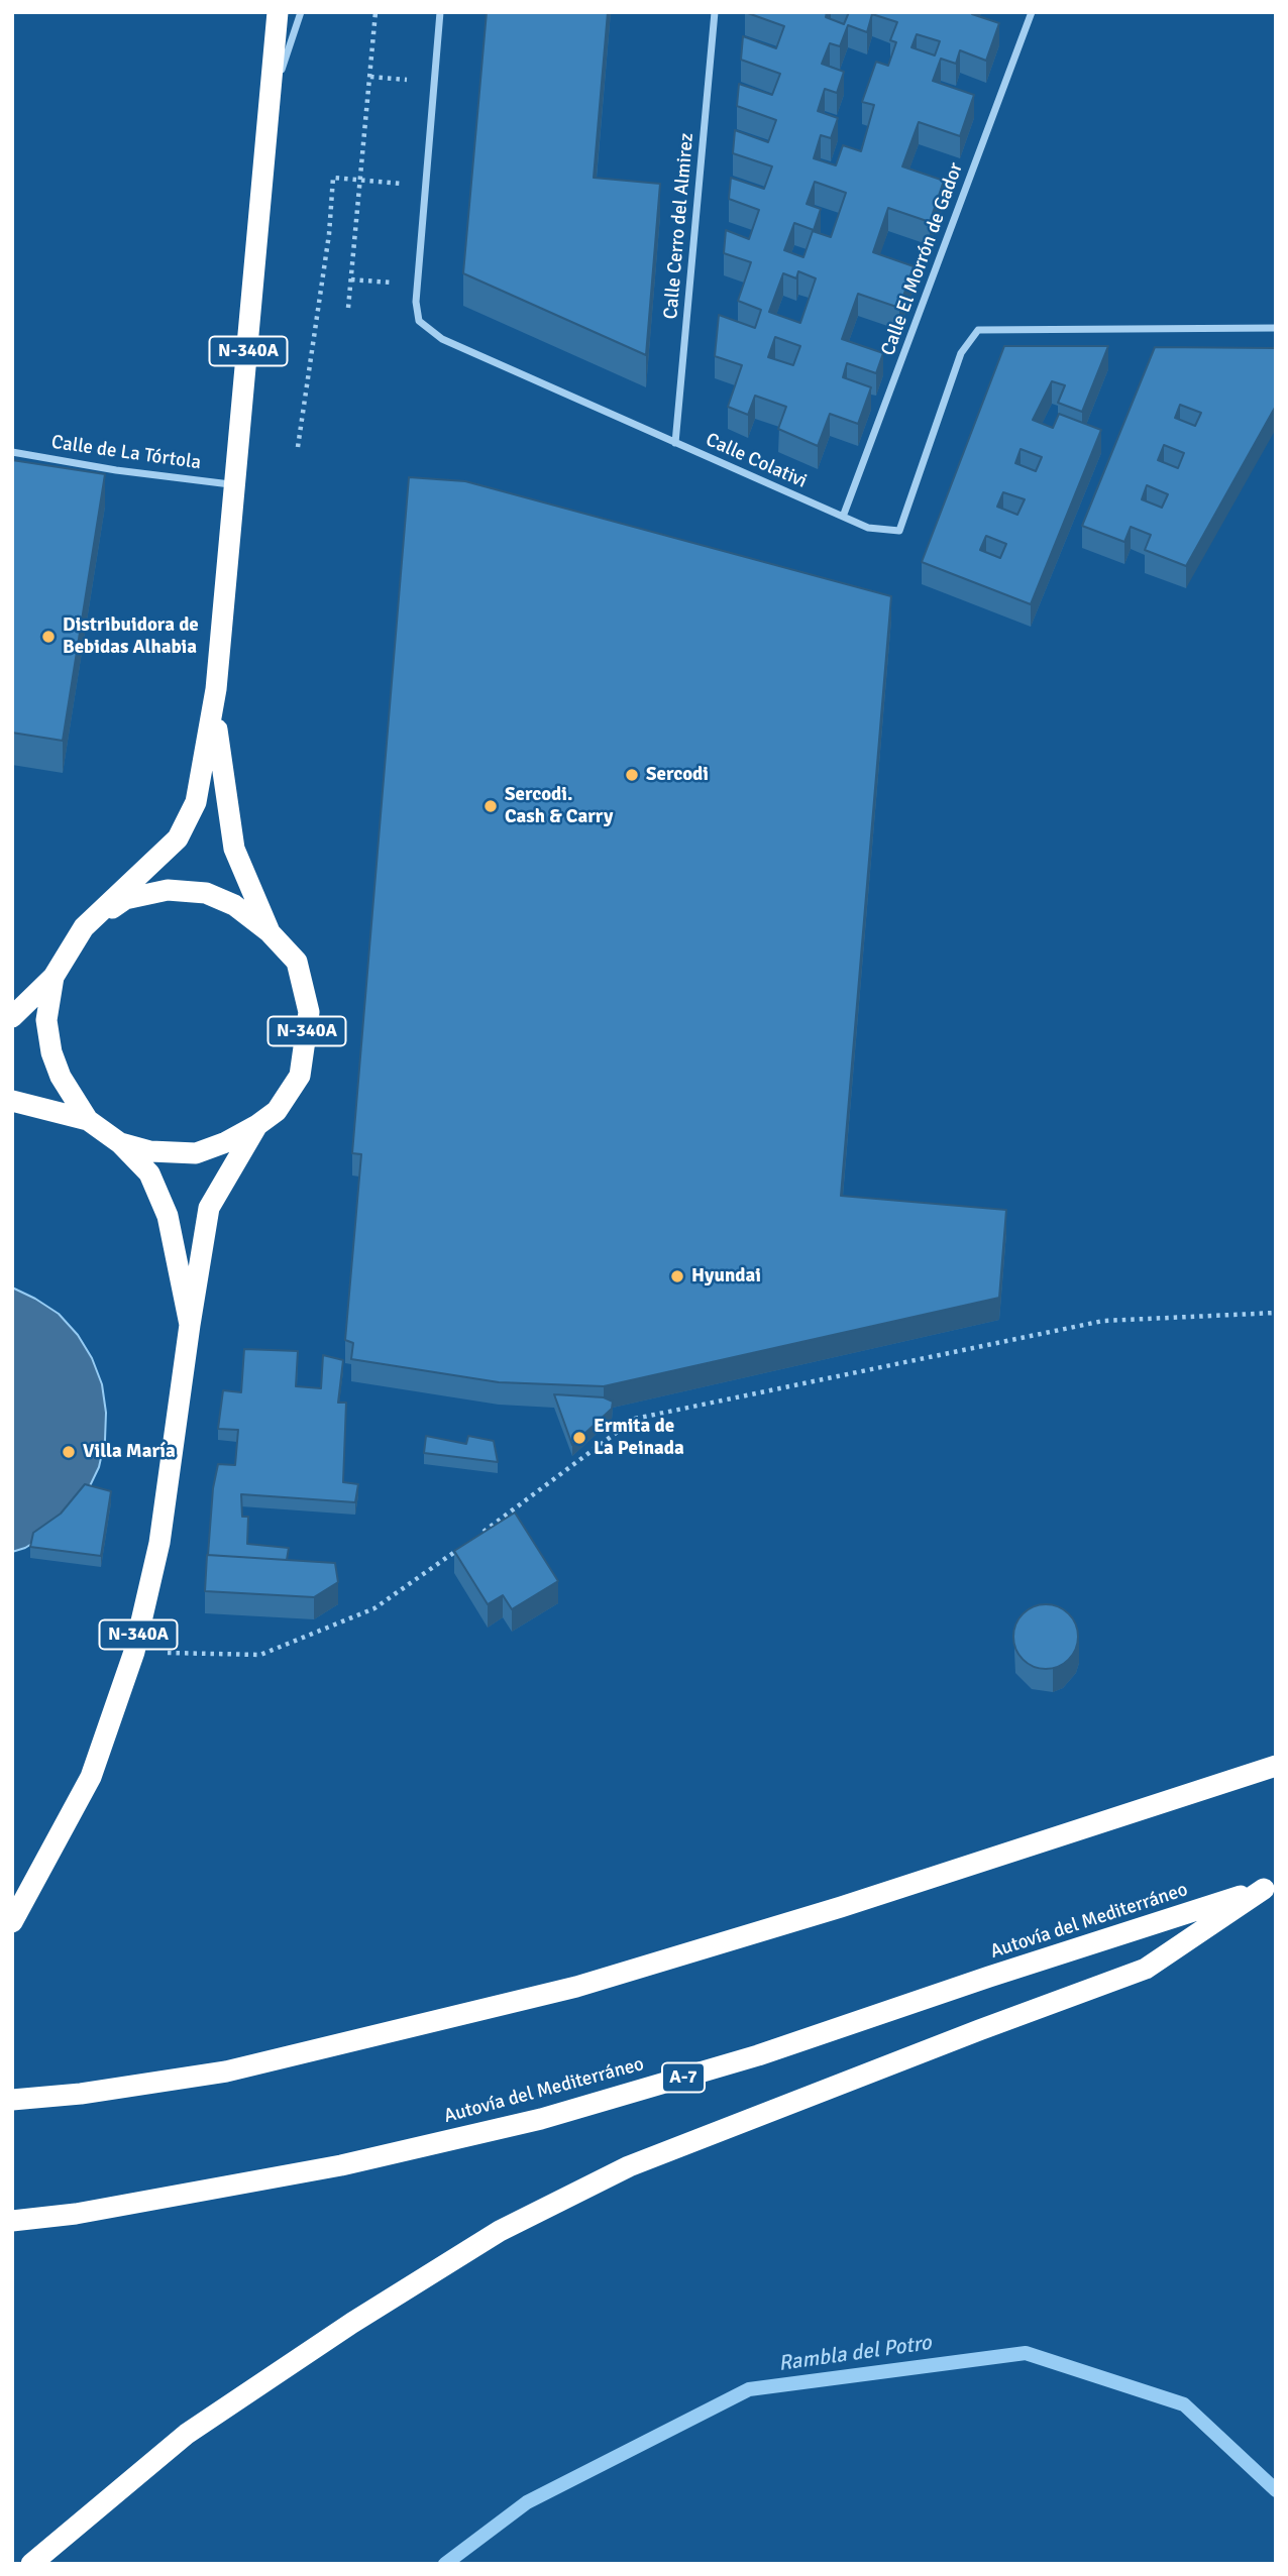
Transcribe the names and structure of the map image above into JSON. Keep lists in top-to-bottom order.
{
  "streets": {
    "highway": ["N-340A", "Autovía del Mediterráneo", "A-7"],
    "street": [
      "Calle Cerro del Almirez",
      "Calle El Morrón de Gador",
      "Calle de La Tórtola",
      "Calle Colativi"
    ]
  },
  "crossings": [
    ["Calle Cerro del Almirez", "Calle Colativi"],
    ["Calle El Morrón de Gador", "Calle Colativi"],
    ["N-340A", "Calle de La Tórtola"]
  ],
  "water": ["Rambla del Potro"],
  "places": [
    "Distribuidora de Bebidas Alhabia",
    "Sercodi",
    "Sercodi. Cash & Carry",
    "Hyundai",
    "Ermita de La Peinada",
    "Villa María"
  ]
}
